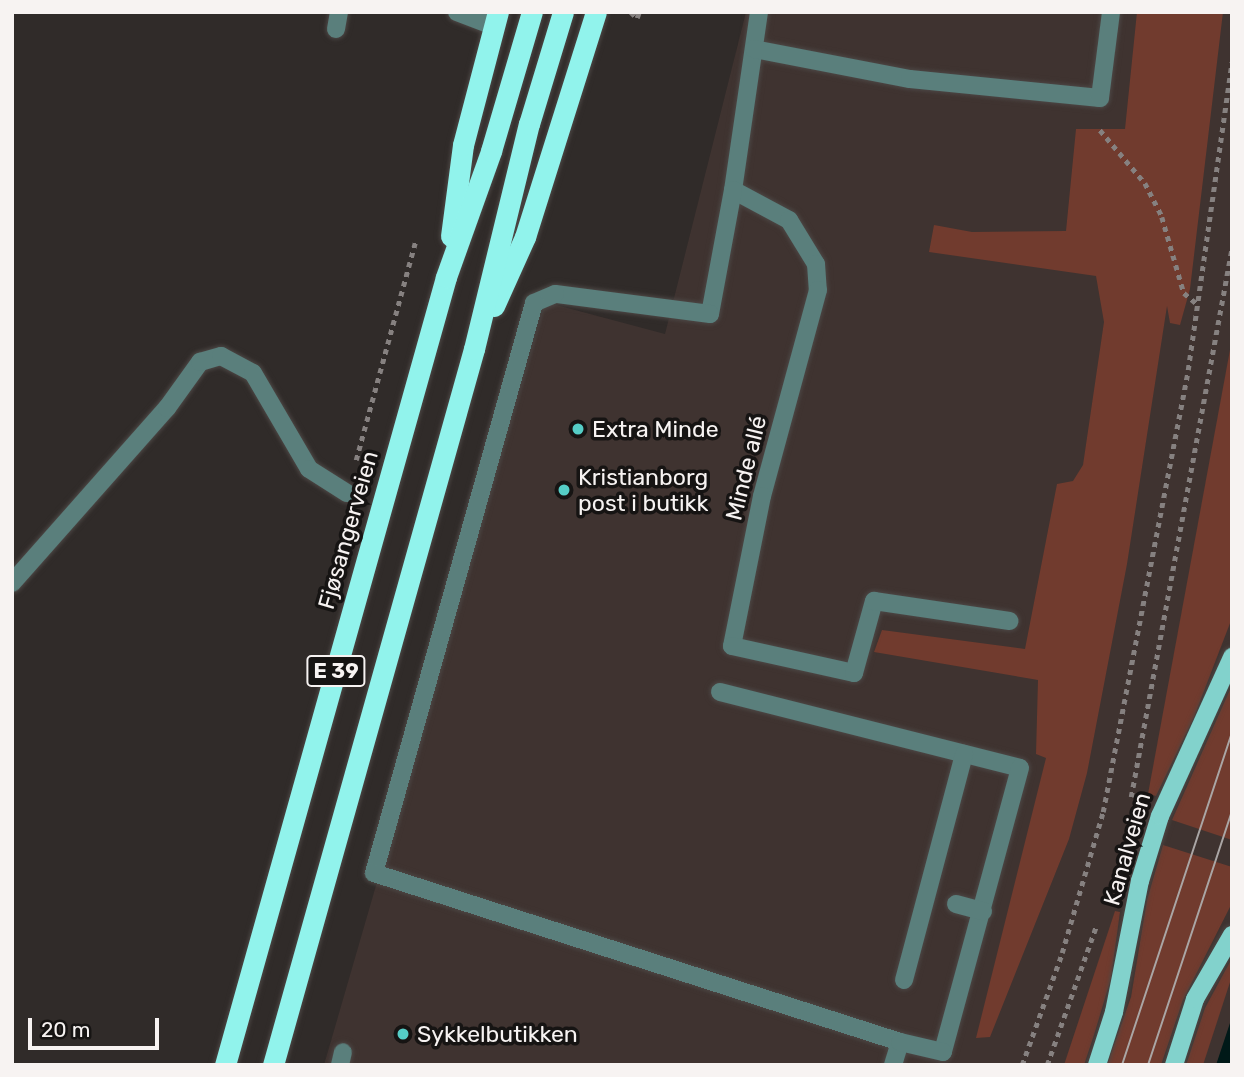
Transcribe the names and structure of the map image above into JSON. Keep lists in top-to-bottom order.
{
  "streets": {
    "highway": ["Fjøsangerveien", "E 39"],
    "main road": ["Kanalveien"],
    "street": ["Minde allé"]
  },
  "crossings": [
    ["Fjøsangerveien", "E 39"]
  ],
  "places": ["Extra Minde", "Kristianborg post i butikk", "Sykkelbutikken"],
  "scale_bar": "20 m"
}
